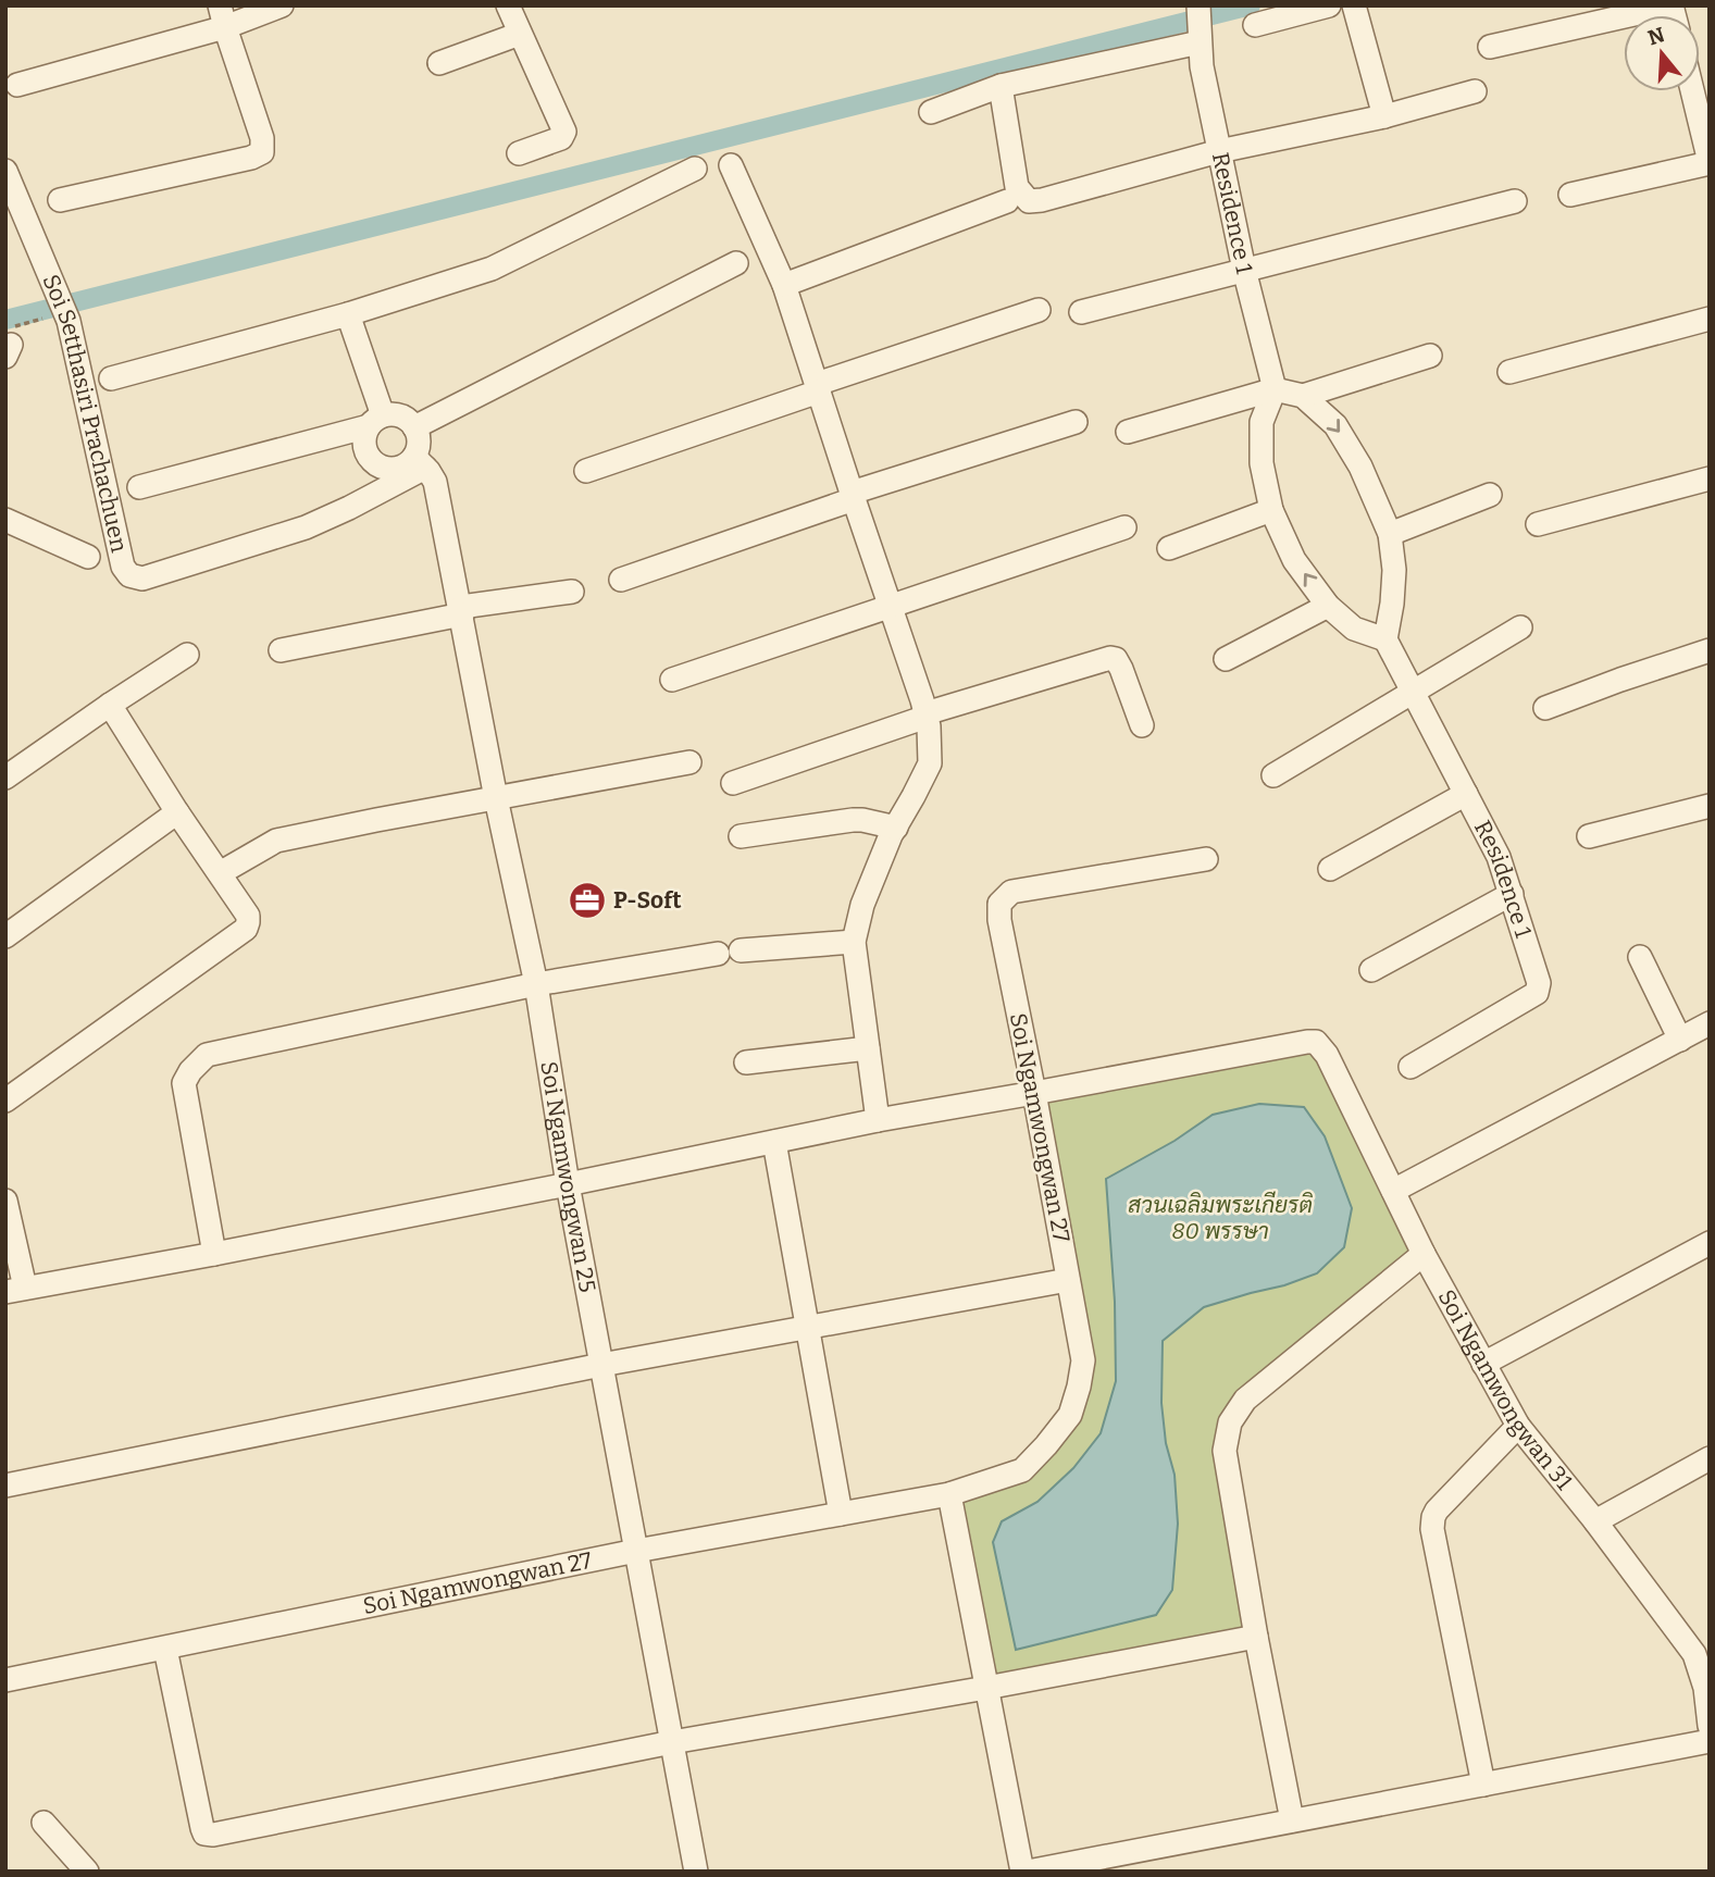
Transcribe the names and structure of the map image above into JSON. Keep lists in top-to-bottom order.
{
  "streets": {
    "street": [
      "Residence 1",
      "Soi Setthasiri Prachachuen",
      "Soi Ngamwongwan 27",
      "Soi Ngamwongwan 25",
      "Soi Ngamwongwan 31"
    ]
  },
  "crossings": [
    ["Soi Setthasiri Prachachuen", "Soi Ngamwongwan 25"],
    ["Soi Ngamwongwan 27", "Soi Ngamwongwan 25"],
    ["Soi Ngamwongwan 27", "Soi Ngamwongwan 31"]
  ],
  "parks": ["สวนเฉลิมพระเกียรติ 80 พรรษา"],
  "places": {
    "office": ["P-Soft"]
  },
  "north": "top"
}
